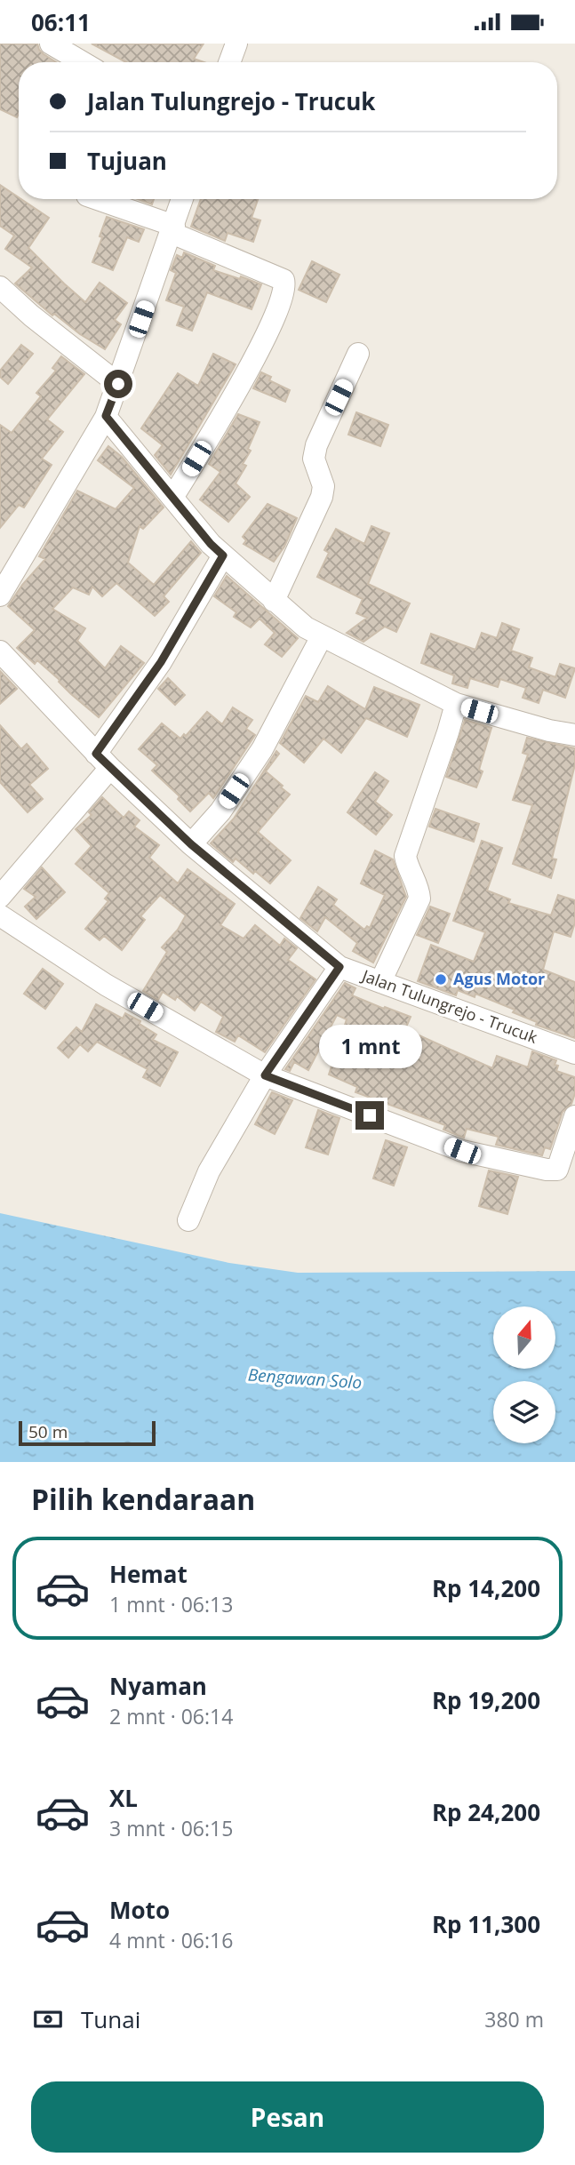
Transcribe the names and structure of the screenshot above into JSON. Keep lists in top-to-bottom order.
{
  "streets": {
    "street": ["Jalan Tulungrejo - Trucuk"]
  },
  "water": ["Bengawan Solo"],
  "places": ["Agus Motor"],
  "scale_bar": "50 m",
  "north": "top",
  "page": {
    "status": "06:11",
    "banner": ["Jalan Tulungrejo - Trucuk", "Tujuan"],
    "bubble": "1 mnt",
    "scale": "50 m",
    "heading": "Pilih kendaraan",
    "list": [
      {
        "name": "Hemat",
        "note": "1 mnt · 06:13",
        "value": "Rp 14,200"
      },
      {
        "name": "Nyaman",
        "note": "2 mnt · 06:14",
        "value": "Rp 19,200"
      },
      {
        "name": "XL",
        "note": "3 mnt · 06:15",
        "value": "Rp 24,200"
      },
      {
        "name": "Moto",
        "note": "4 mnt · 06:16",
        "value": "Rp 11,300"
      }
    ],
    "pay": ["Tunai", "380 m"],
    "buttons": "Pesan"
  }
}
